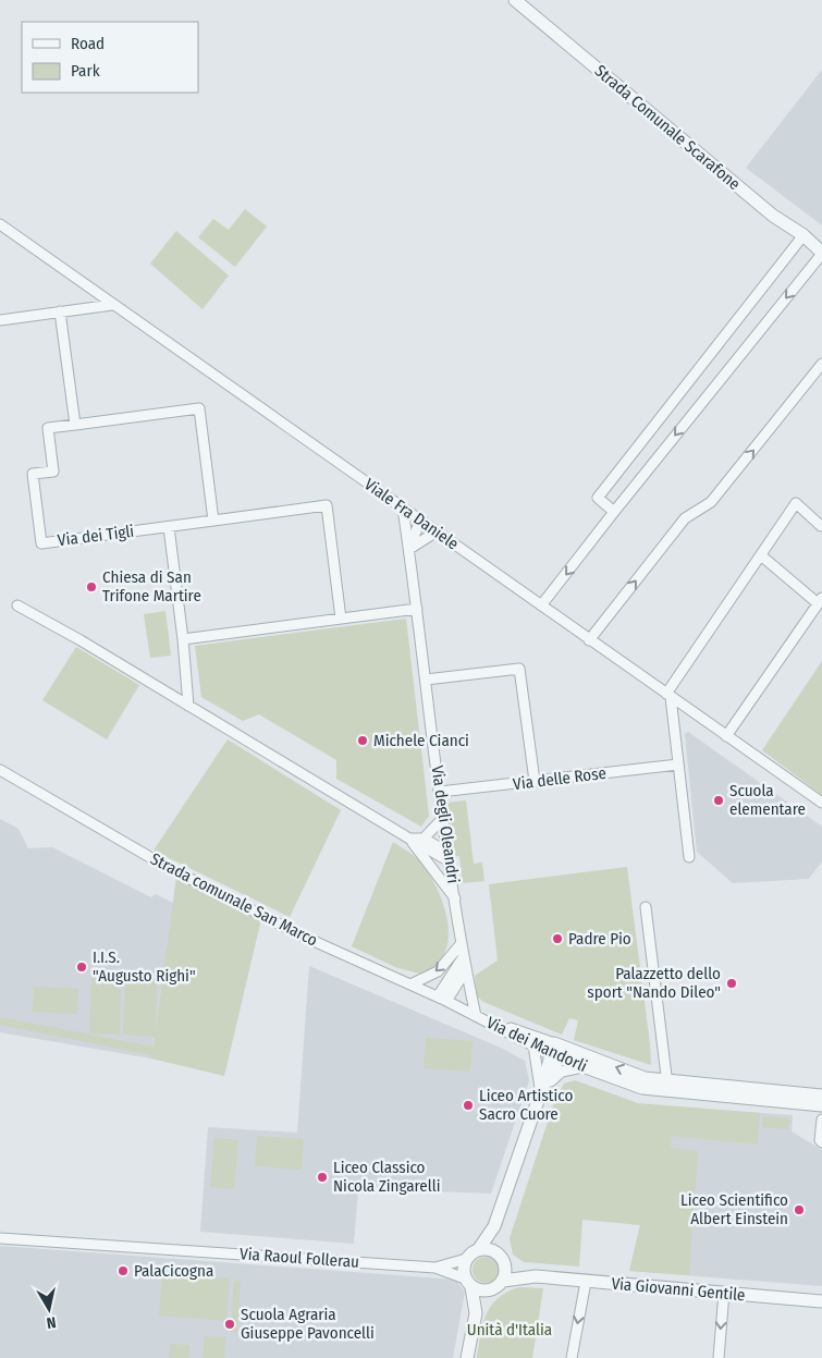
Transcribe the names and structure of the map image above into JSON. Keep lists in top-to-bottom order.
{
  "streets": {
    "street": [
      "Strada Comunale Scarafone",
      "Viale Fra Daniele",
      "Via dei Tigli",
      "Via delle Rose",
      "Via degli Oleandri",
      "Strada comunale San Marco",
      "Via dei Mandorli",
      "Via Raoul Follerau",
      "Via Giovanni Gentile"
    ]
  },
  "crossings": [
    ["Viale Fra Daniele", "Via degli Oleandri"],
    ["Via delle Rose", "Via degli Oleandri"],
    ["Via degli Oleandri", "Strada comunale San Marco"],
    ["Via degli Oleandri", "Via dei Mandorli"],
    ["Strada comunale San Marco", "Via dei Mandorli"],
    ["Via Raoul Follerau", "Via Giovanni Gentile"]
  ],
  "parks": ["Unità d'Italia"],
  "places": [
    "Chiesa di San Trifone Martire",
    "Michele Cianci",
    "Scuola elementare",
    "Padre Pio",
    "I.I.S. \"Augusto Righi\"",
    "Palazzetto dello sport \"Nando Dileo\"",
    "Liceo Artistico Sacro Cuore",
    "Liceo Classico Nicola Zingarelli",
    "Liceo Scientifico Albert Einstein",
    "PalaCicogna",
    "Scuola Agraria Giuseppe Pavoncelli"
  ],
  "legend": ["Road", "Park"],
  "north": "bottom"
}
